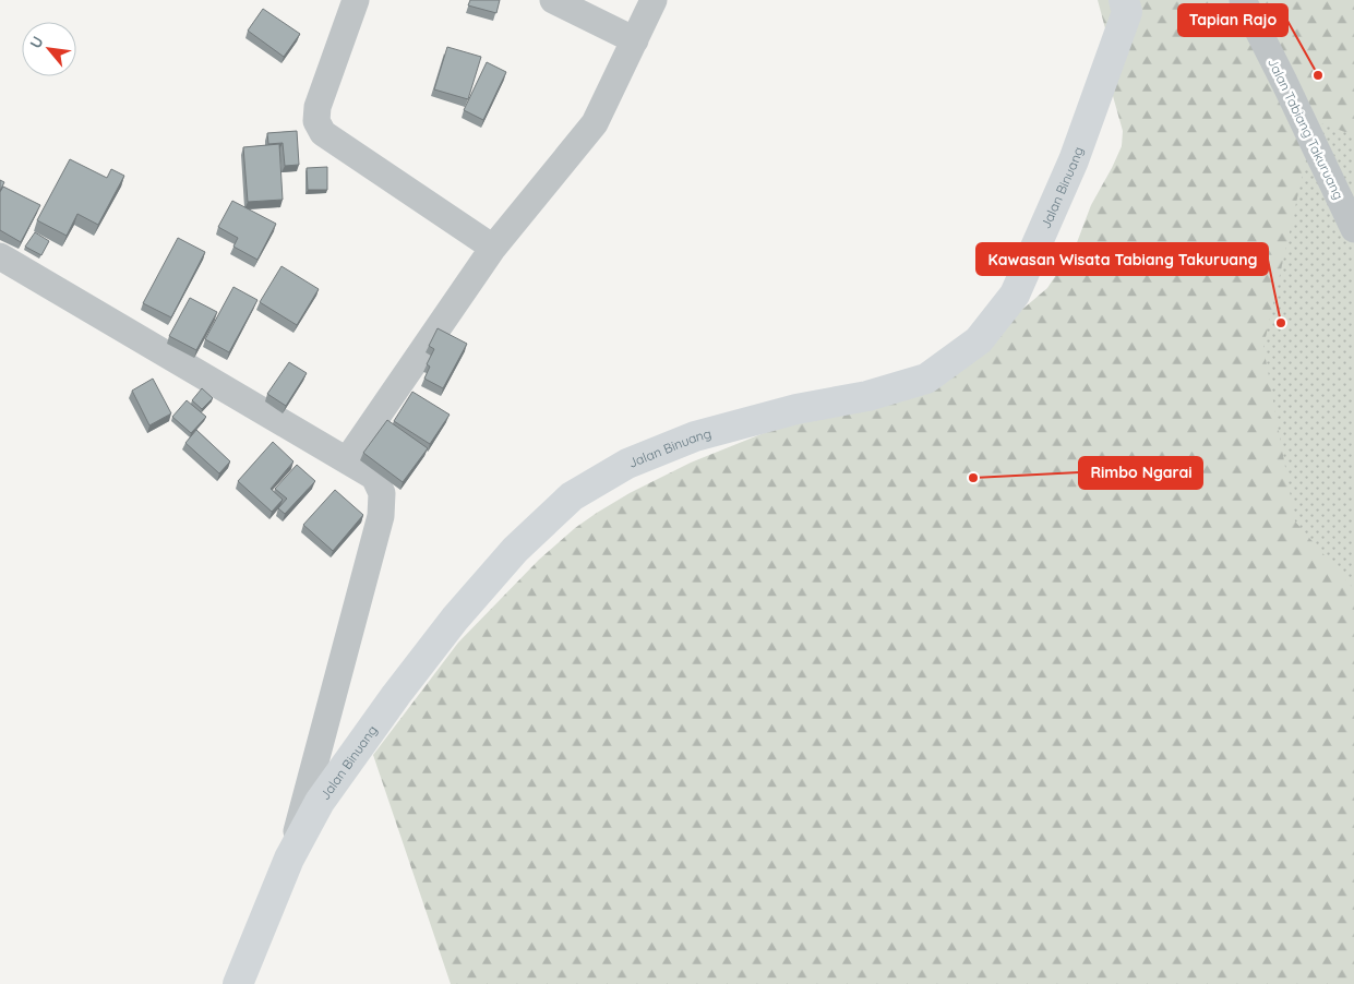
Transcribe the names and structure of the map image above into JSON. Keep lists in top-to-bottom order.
{
  "streets": {
    "main road": ["Jalan Binuang"],
    "street": ["Jalan Tabiang Takuruang"]
  },
  "places": ["Tapian Rajo", "Kawasan Wisata Tabiang Takuruang", "Rimbo Ngarai"],
  "north": "top left"
}
